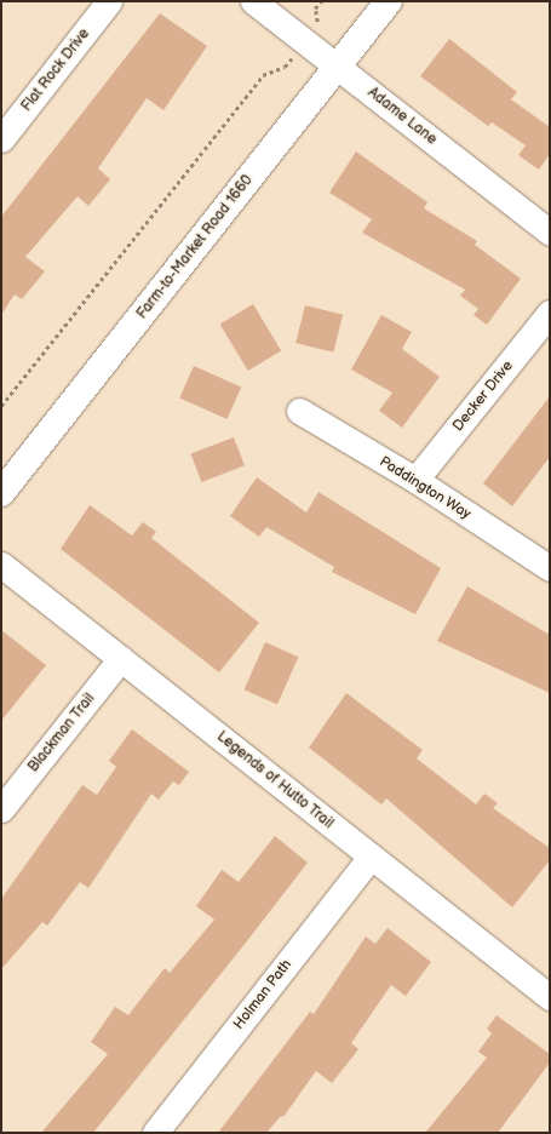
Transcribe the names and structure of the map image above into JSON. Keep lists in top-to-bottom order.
{
  "streets": {
    "main road": ["Farm-to-Market Road 1660"],
    "street": [
      "Flat Rock Drive",
      "Adame Lane",
      "Decker Drive",
      "Paddington Way",
      "Blackman Trail",
      "Legends of Hutto Trail",
      "Holman Path"
    ]
  },
  "crossings": [
    ["Adame Lane", "Farm-to-Market Road 1660"],
    ["Decker Drive", "Paddington Way"],
    ["Blackman Trail", "Legends of Hutto Trail"],
    ["Legends of Hutto Trail", "Holman Path"]
  ]
}
